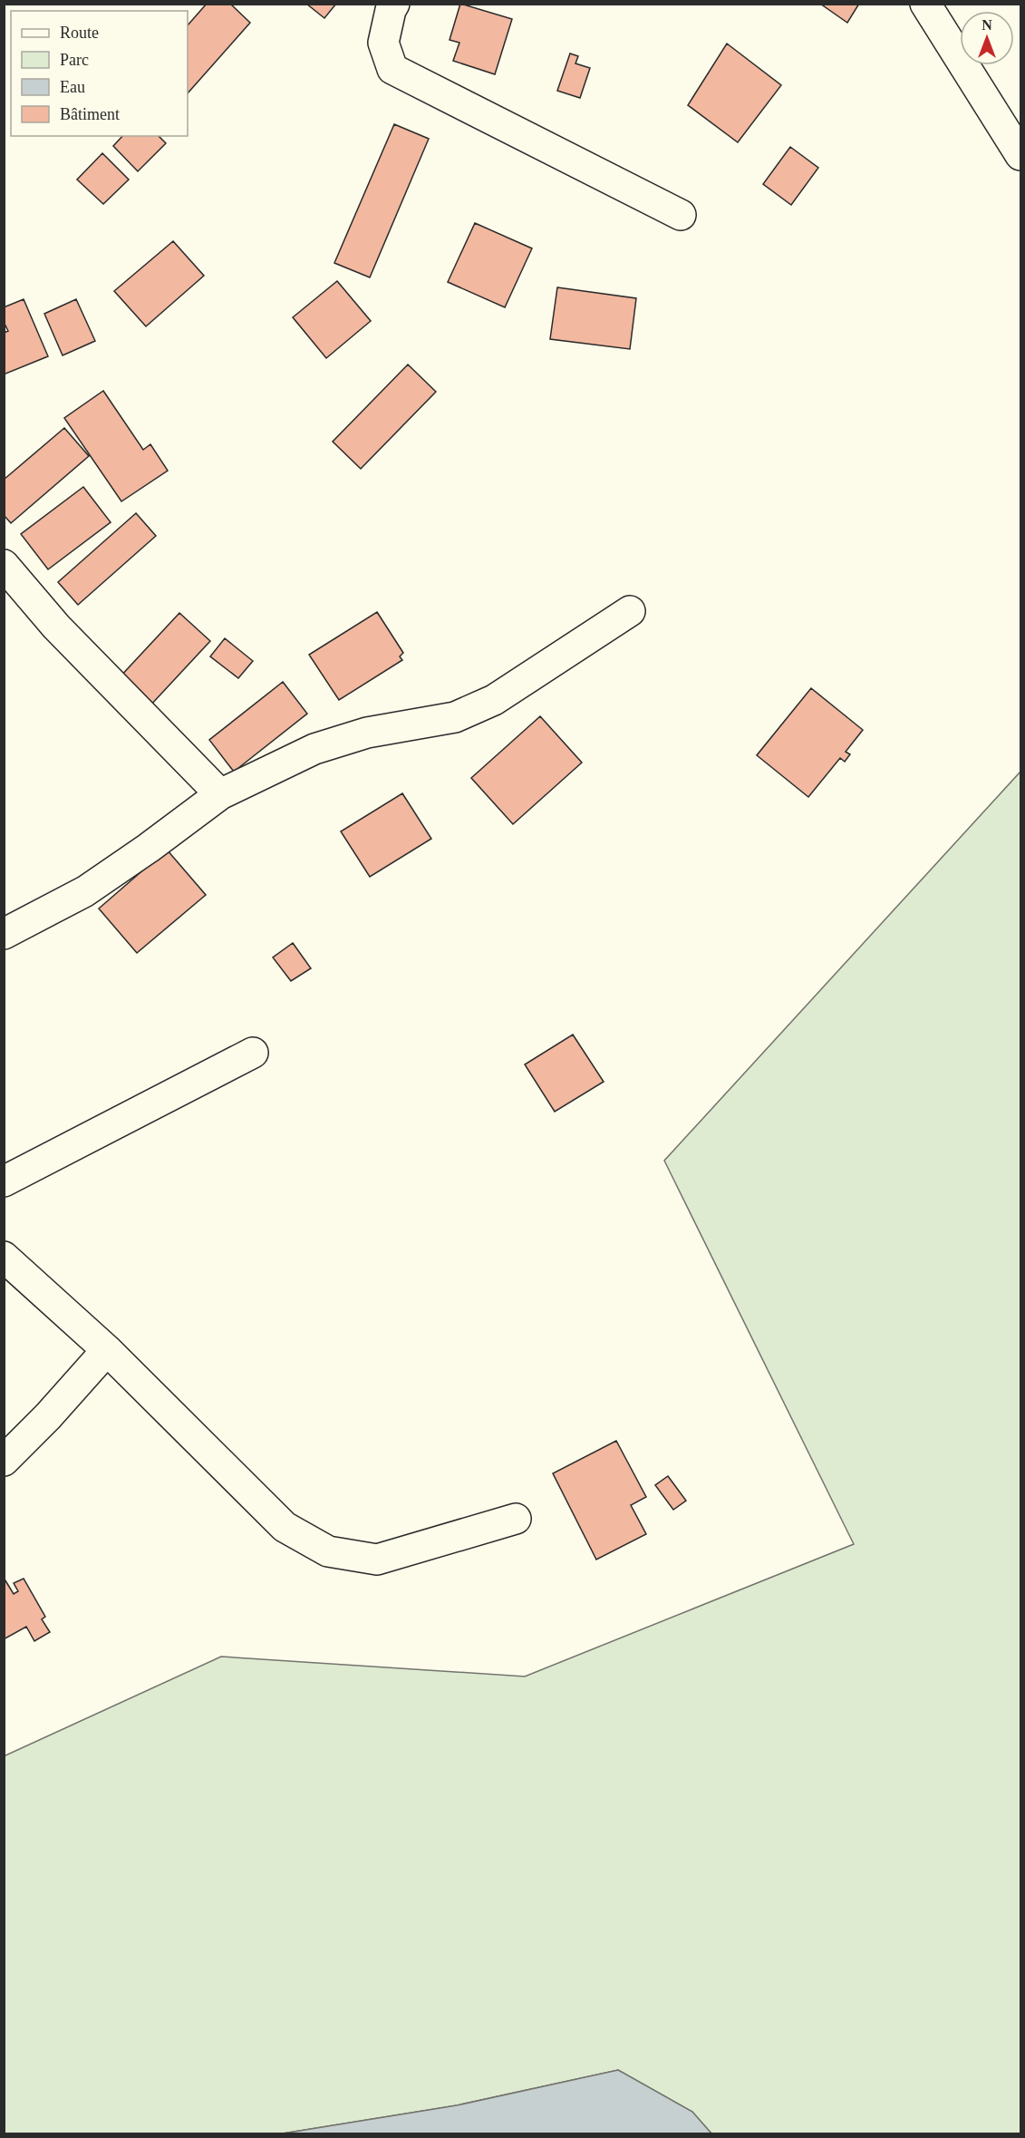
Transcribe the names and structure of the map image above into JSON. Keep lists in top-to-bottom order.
{
  "legend": [
    "Route",
    "Parc",
    "Eau",
    "Bâtiment"
  ],
  "north": "top"
}
